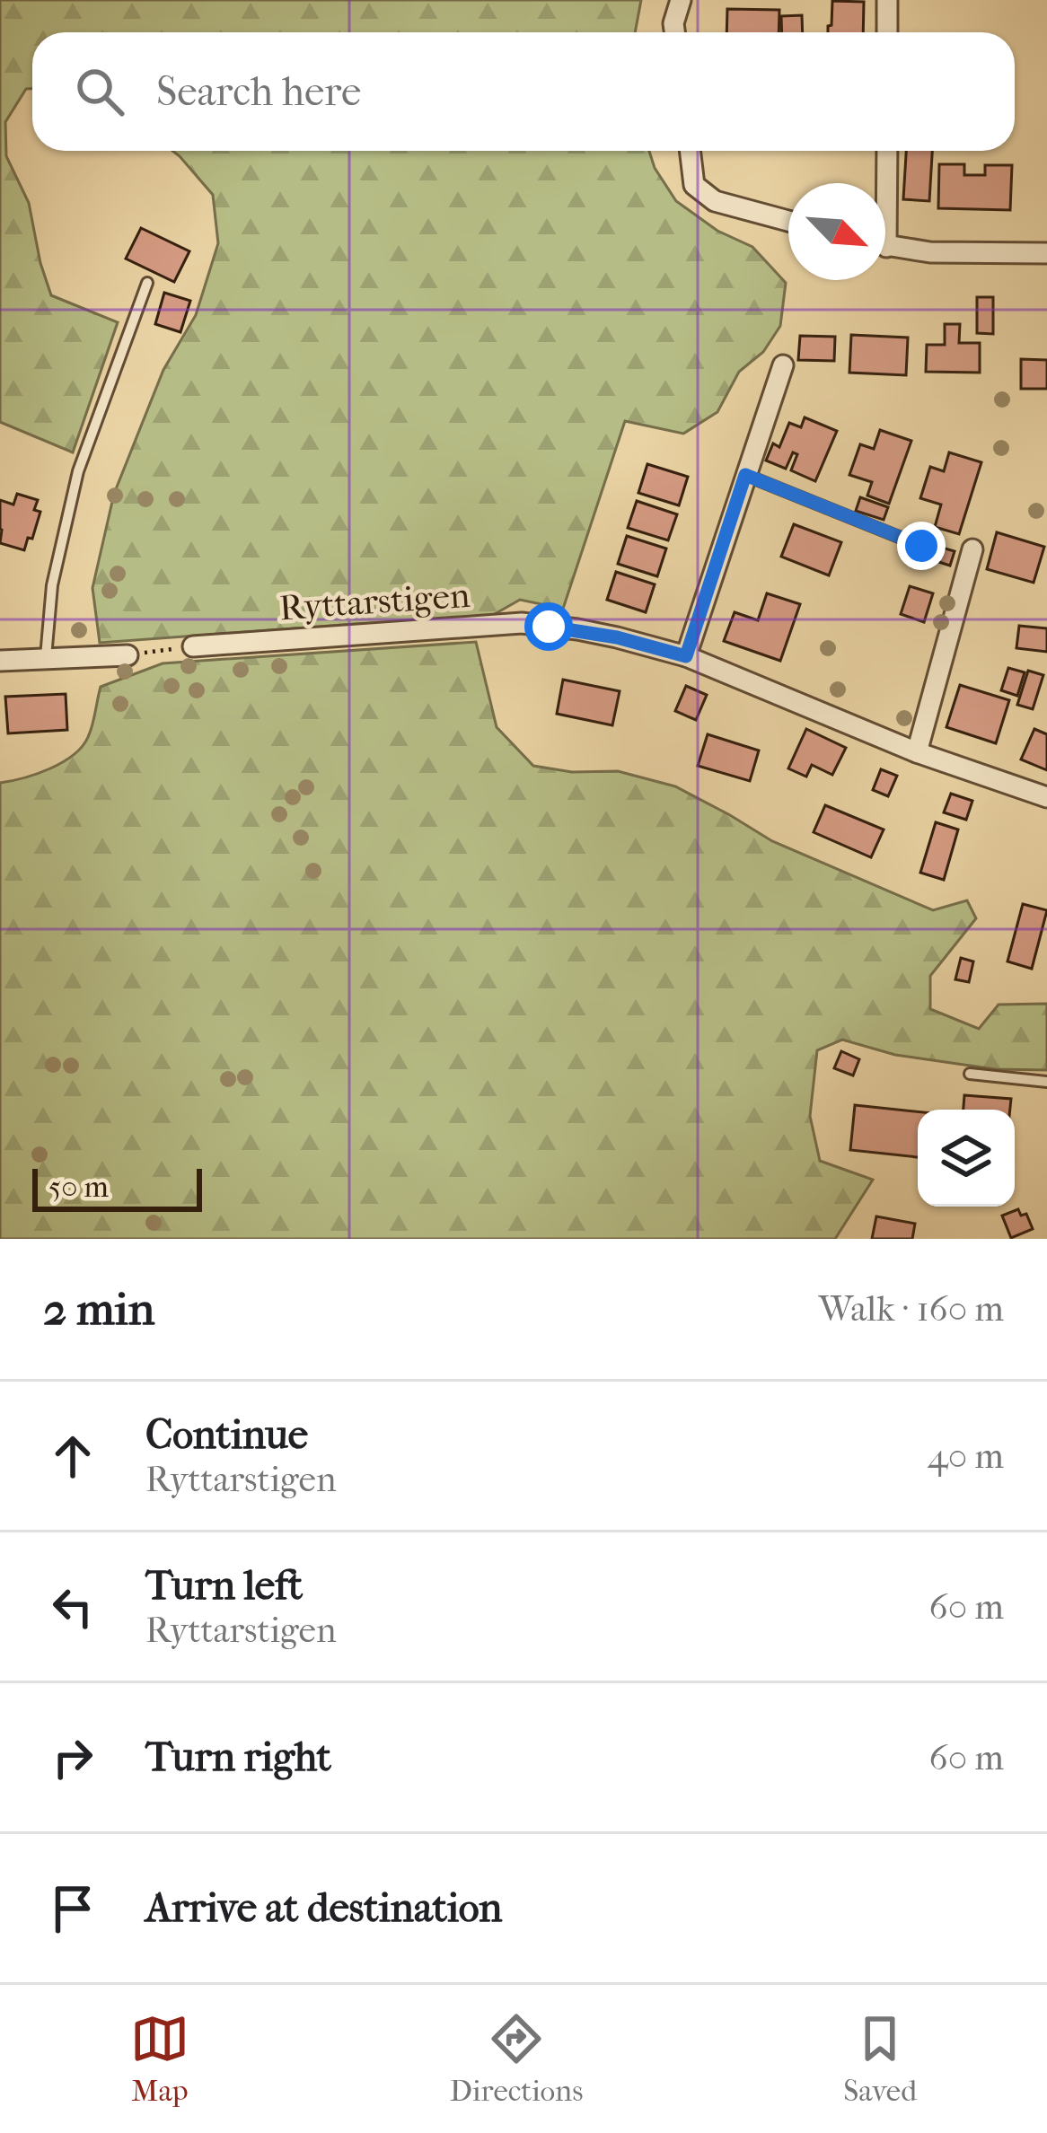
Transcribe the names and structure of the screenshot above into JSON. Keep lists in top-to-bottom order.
{
  "streets": {
    "street": ["Ryttarstigen"]
  },
  "scale_bar": "50 m",
  "north": "bottom right",
  "page": {
    "search": "Search here",
    "scale": "50 m",
    "heading": ["2 min", "Walk · 160 m"],
    "list": [
      ["Continue", "Ryttarstigen", "40 m"],
      ["Turn left", "Ryttarstigen", "60 m"],
      ["Turn right", "60 m"],
      "Arrive at destination"
    ],
    "nav": ["Map", "Directions", "Saved"]
  }
}
